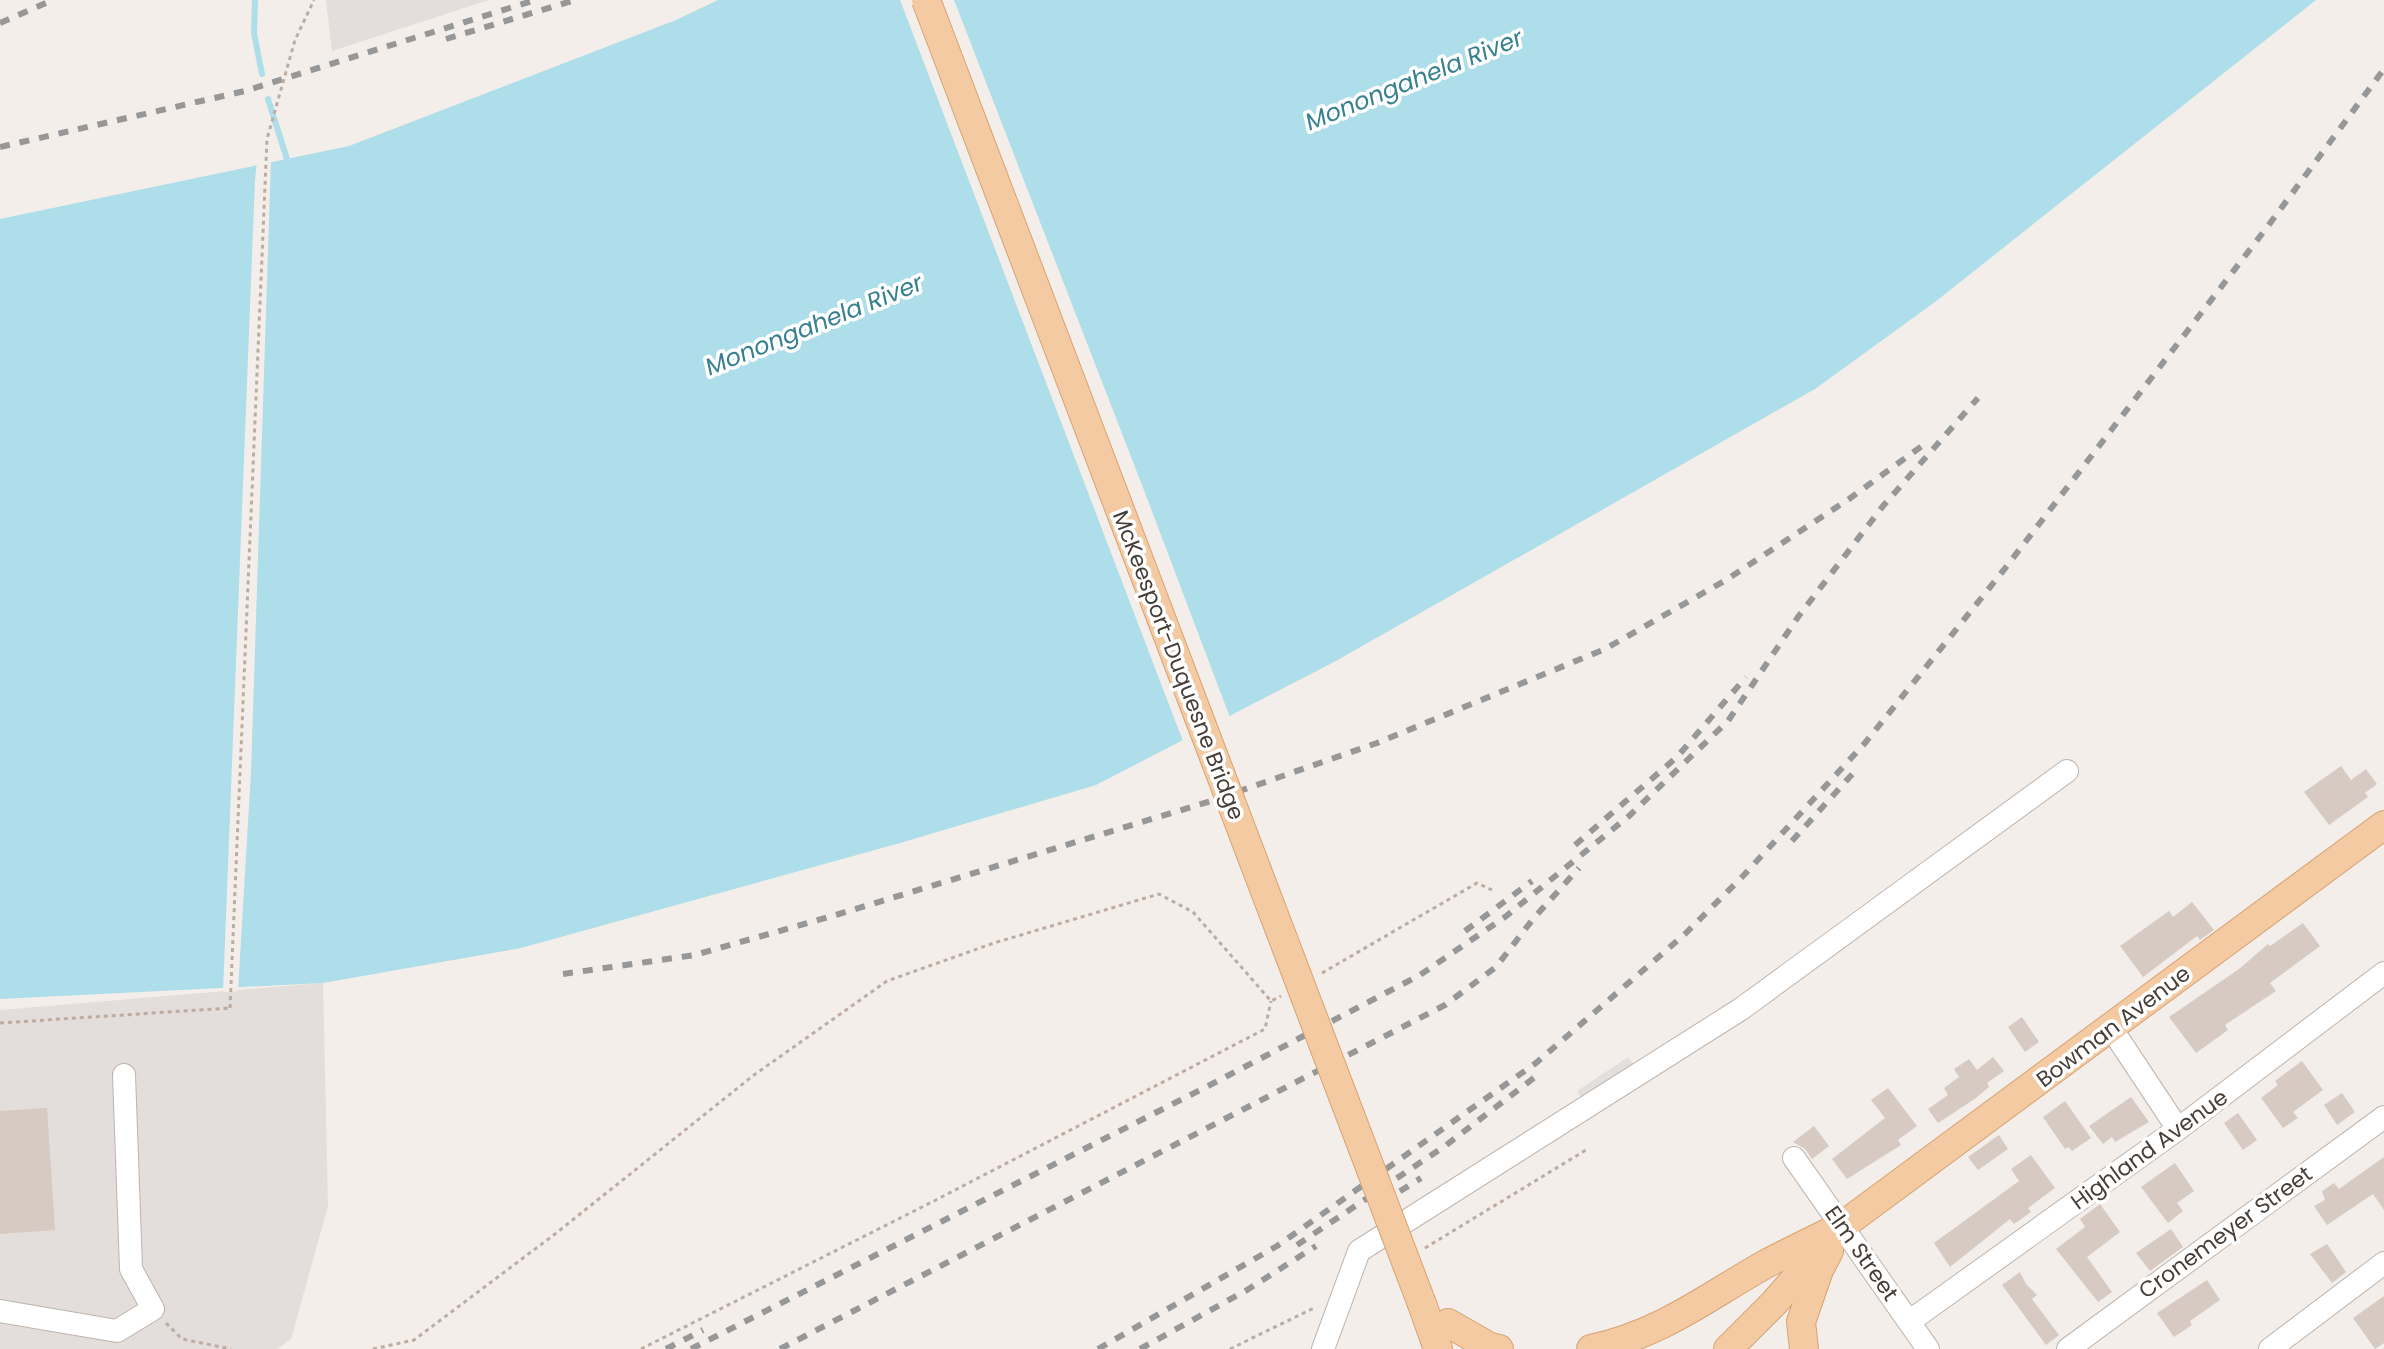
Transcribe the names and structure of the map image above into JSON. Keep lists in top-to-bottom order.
{
  "streets": {
    "main road": ["McKeesport-Duquesne Bridge", "Bowman Avenue"],
    "street": ["Highland Avenue", "Cronemeyer Street", "Elm Street"]
  },
  "crossings": [
    ["Bowman Avenue", "Elm Street"],
    ["Highland Avenue", "Elm Street"]
  ],
  "water": ["Monongahela River"]
}
